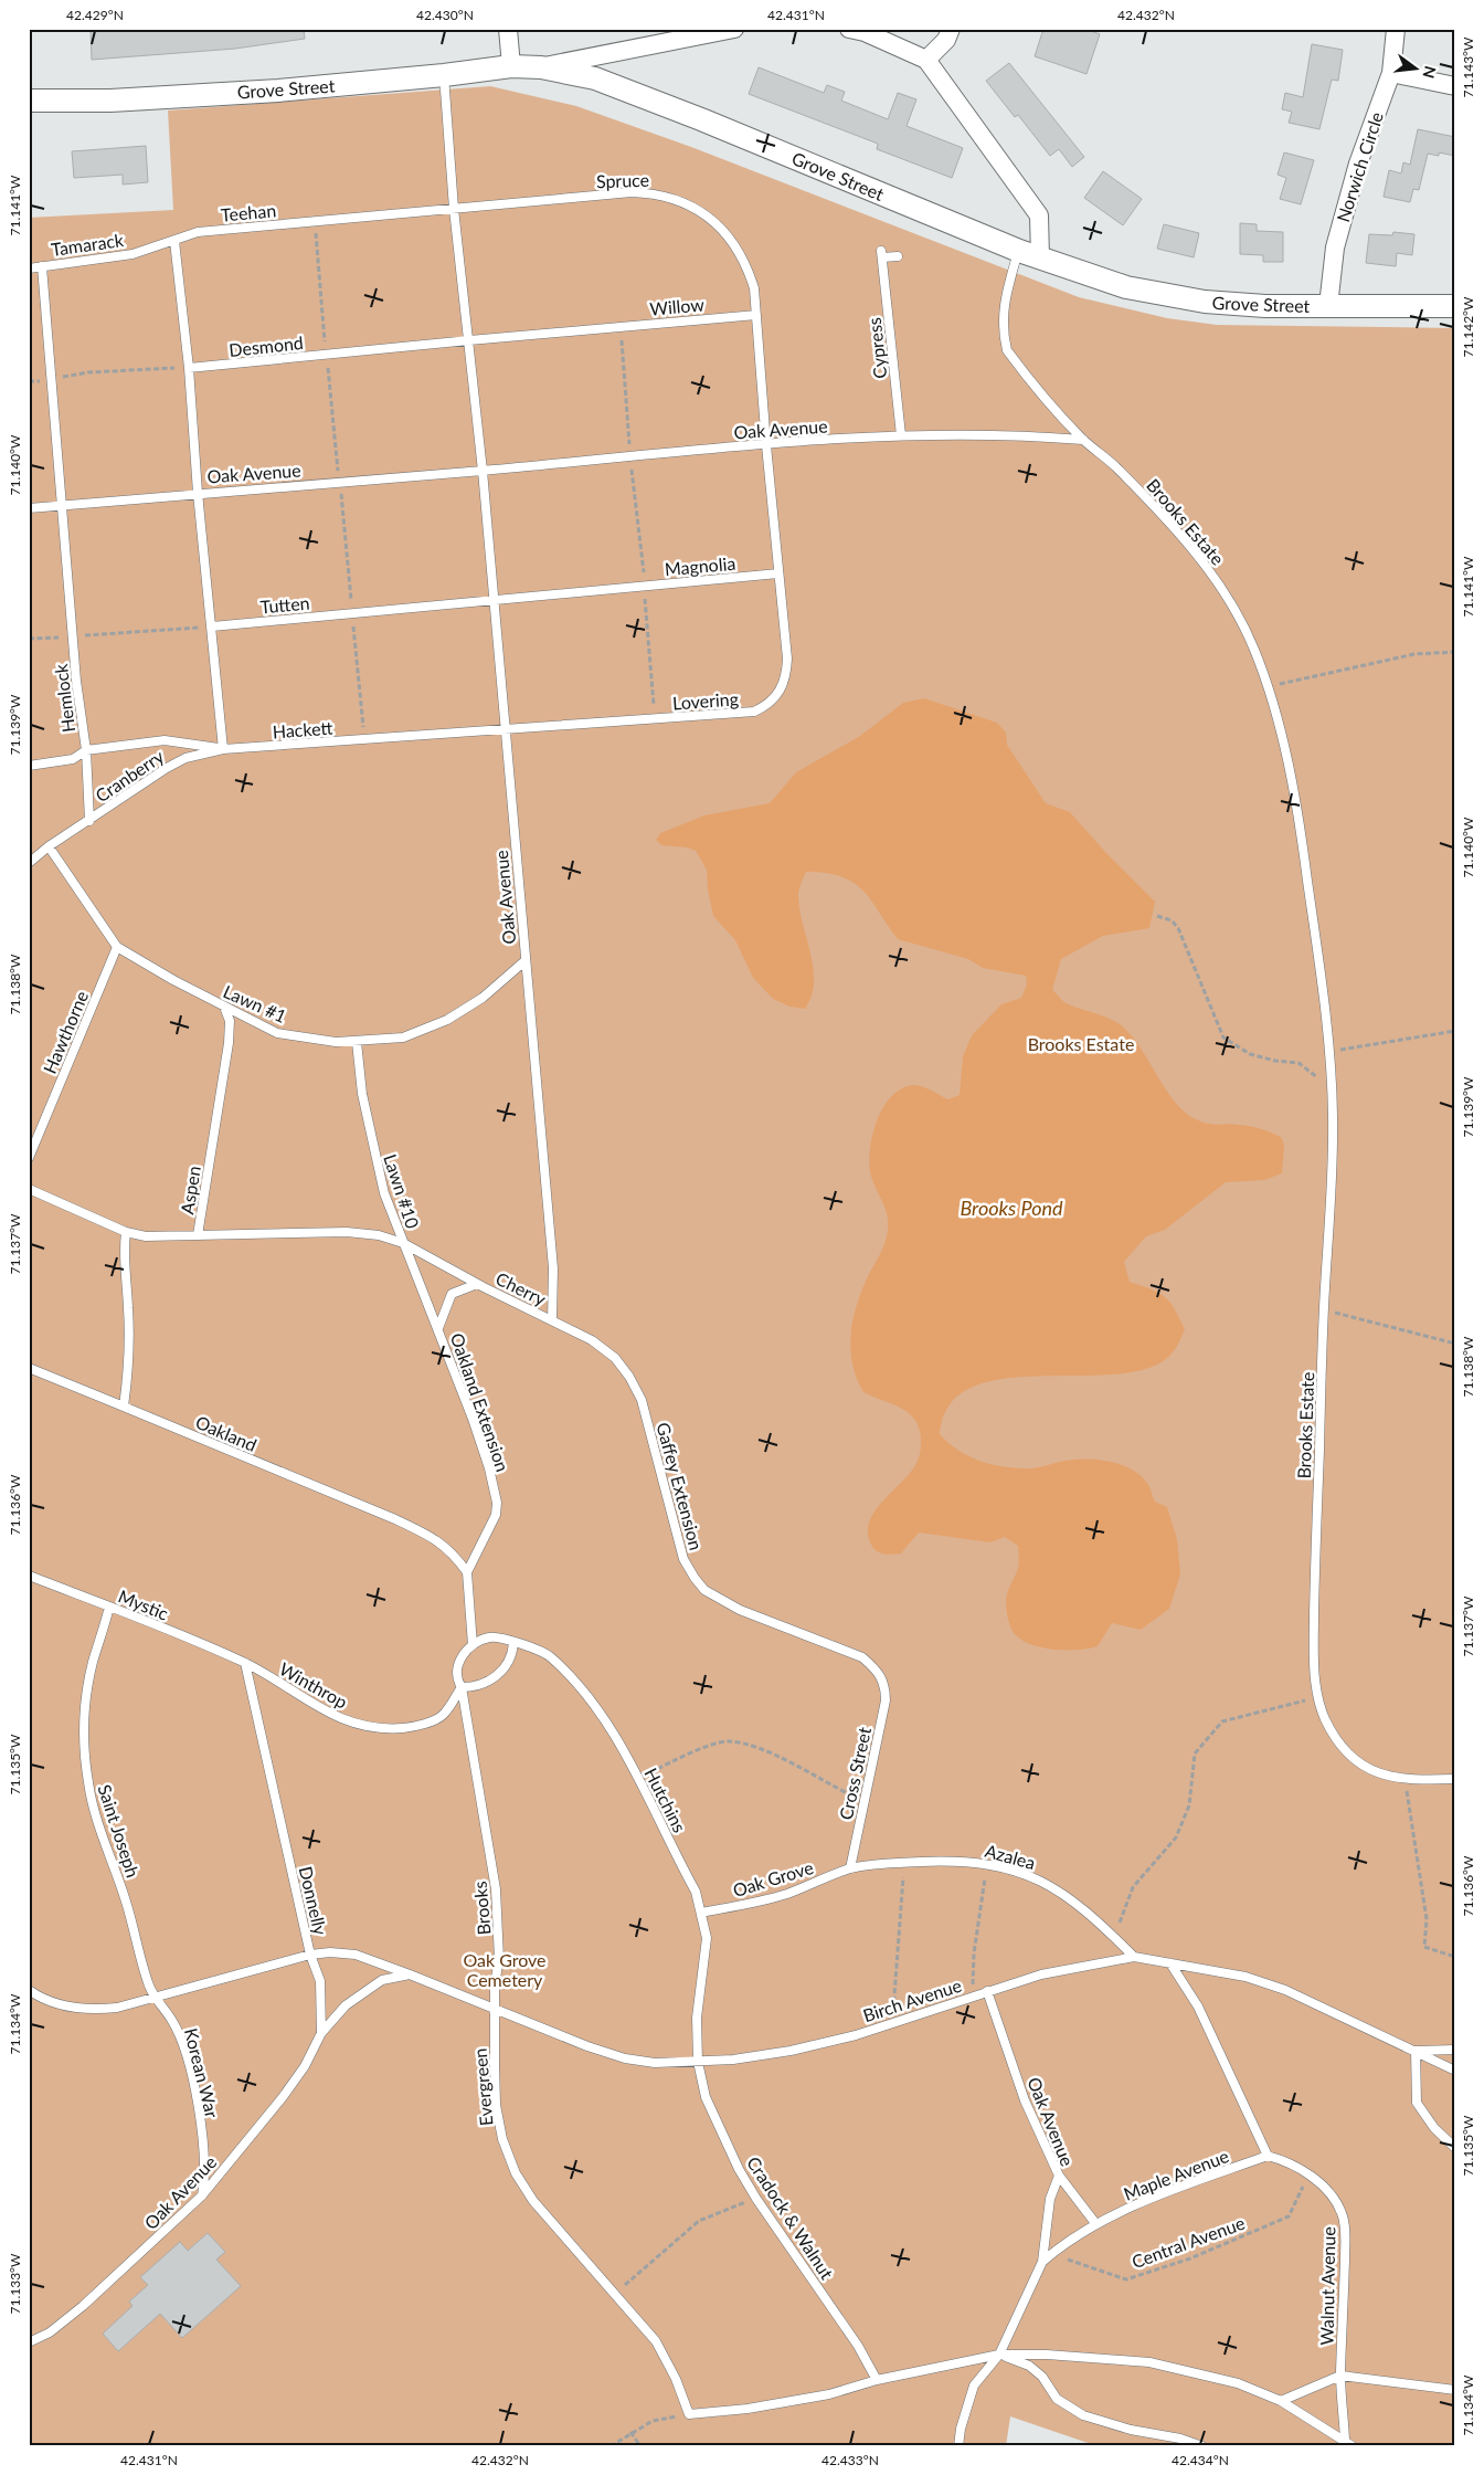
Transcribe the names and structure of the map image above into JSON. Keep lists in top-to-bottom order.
{
  "streets": {
    "street": ["Grove Street", "Norwich Circle"],
    "lane": [
      "Spruce",
      "Teehan",
      "Tamarack",
      "Willow",
      "Desmond",
      "Cypress",
      "Oak Avenue",
      "Brooks Estate",
      "Magnolia",
      "Tutten",
      "Hemlock",
      "Lovering",
      "Hackett",
      "Cranberry",
      "Lawn #1",
      "Hawthorne",
      "Aspen",
      "Lawn #10",
      "Cherry",
      "Oakland Extension",
      "Oakland",
      "Gaffey Extension",
      "Mystic",
      "Winthrop",
      "Cross Street",
      "Hutchins",
      "Saint Joseph",
      "Azalea",
      "Oak Grove",
      "Donnelly",
      "Brooks",
      "Birch Avenue",
      "Korean War",
      "Evergreen",
      "Maple Avenue",
      "Cradock & Walnut",
      "Walnut Avenue"
    ],
    "path": ["Central Avenue"]
  },
  "crossings": [
    ["Grove Street", "Norwich Circle"],
    ["Grove Street", "Oak Avenue"],
    ["Grove Street", "Brooks Estate"],
    ["Spruce", "Teehan"],
    ["Spruce", "Willow"],
    ["Spruce", "Oak Avenue"],
    ["Teehan", "Tamarack"],
    ["Teehan", "Oak Avenue"],
    ["Tamarack", "Oak Avenue"],
    ["Tamarack", "Hemlock"],
    ["Willow", "Desmond"],
    ["Willow", "Oak Avenue"],
    ["Desmond", "Oak Avenue"],
    ["Cypress", "Oak Avenue"],
    ["Oak Avenue", "Brooks Estate"],
    ["Oak Avenue", "Magnolia"],
    ["Oak Avenue", "Tutten"],
    ["Oak Avenue", "Hemlock"],
    ["Oak Avenue", "Lovering"],
    ["Oak Avenue", "Hackett"],
    ["Oak Avenue", "Lawn #1"],
    ["Oak Avenue", "Cherry"],
    ["Oak Avenue", "Gaffey Extension"],
    ["Oak Avenue", "Birch Avenue"],
    ["Oak Avenue", "Korean War"],
    ["Oak Avenue", "Maple Avenue"],
    ["Magnolia", "Tutten"],
    ["Magnolia", "Lovering"],
    ["Hemlock", "Hackett"],
    ["Hemlock", "Cranberry"],
    ["Lovering", "Hackett"],
    ["Hackett", "Cranberry"],
    ["Lawn #1", "Hawthorne"],
    ["Lawn #1", "Aspen"],
    ["Lawn #1", "Lawn #10"],
    ["Aspen", "Lawn #10"],
    ["Lawn #10", "Cherry"],
    ["Lawn #10", "Oakland Extension"],
    ["Cherry", "Oakland Extension"],
    ["Cherry", "Gaffey Extension"],
    ["Oakland Extension", "Oakland"],
    ["Gaffey Extension", "Cross Street"],
    ["Mystic", "Winthrop"],
    ["Mystic", "Saint Joseph"],
    ["Mystic", "Donnelly"],
    ["Winthrop", "Donnelly"],
    ["Winthrop", "Brooks"],
    ["Cross Street", "Azalea"],
    ["Cross Street", "Oak Grove"],
    ["Hutchins", "Oak Grove"],
    ["Hutchins", "Birch Avenue"],
    ["Hutchins", "Cradock & Walnut"],
    ["Saint Joseph", "Donnelly"],
    ["Saint Joseph", "Korean War"],
    ["Azalea", "Oak Grove"],
    ["Azalea", "Birch Avenue"],
    ["Donnelly", "Korean War"],
    ["Brooks", "Evergreen"],
    ["Birch Avenue", "Cradock & Walnut"],
    ["Maple Avenue", "Central Avenue"],
    ["Maple Avenue", "Walnut Avenue"],
    ["Central Avenue", "Walnut Avenue"]
  ],
  "water": ["Brooks Pond"],
  "parks": ["Brooks Estate", "Oak Grove Cemetery"],
  "north": "right",
  "coordinates": [
    "42.429°N",
    "42.430°N",
    "42.431°N",
    "42.432°N",
    "71.143°W",
    "71.141°W",
    "71.142°W",
    "71.140°W",
    "71.139°W",
    "71.138°W",
    "71.137°W",
    "71.136°W",
    "71.135°W",
    "71.134°W",
    "71.133°W",
    "42.433°N",
    "42.434°N"
  ]
}
